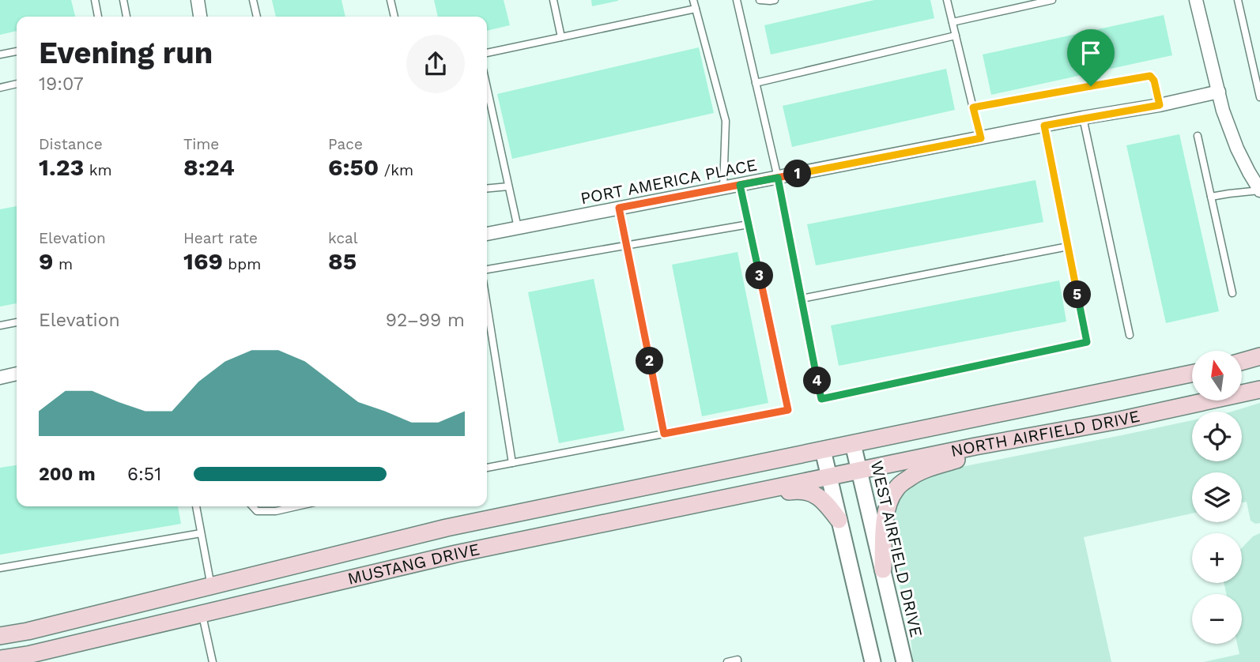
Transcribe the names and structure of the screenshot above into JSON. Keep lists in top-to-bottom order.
{
  "streets": {
    "main road": ["NORTH AIRFIELD DRIVE", "MUSTANG DRIVE"],
    "street": ["PORT AMERICA PLACE", "WEST AIRFIELD DRIVE"]
  },
  "crossings": [
    ["NORTH AIRFIELD DRIVE", "WEST AIRFIELD DRIVE"],
    ["NORTH AIRFIELD DRIVE", "MUSTANG DRIVE"]
  ],
  "north": "top",
  "page": {
    "heading": ["Evening run", "19:07"],
    "stats": [
      ["Distance", "1.23 km"],
      ["Time", "8:24"],
      ["Pace", "6:50 /km"],
      ["Elevation", "9 m"],
      ["Heart rate", "169 bpm"],
      ["kcal", "85"]
    ],
    "pins": [
      "1",
      "3",
      "5",
      "2",
      "4"
    ],
    "chart": ["Elevation", "92–99 m"],
    "map_buttons": ["+", "−"],
    "list": [
      {
        "name": "200 m",
        "note": "6:51"
      }
    ]
  }
}
